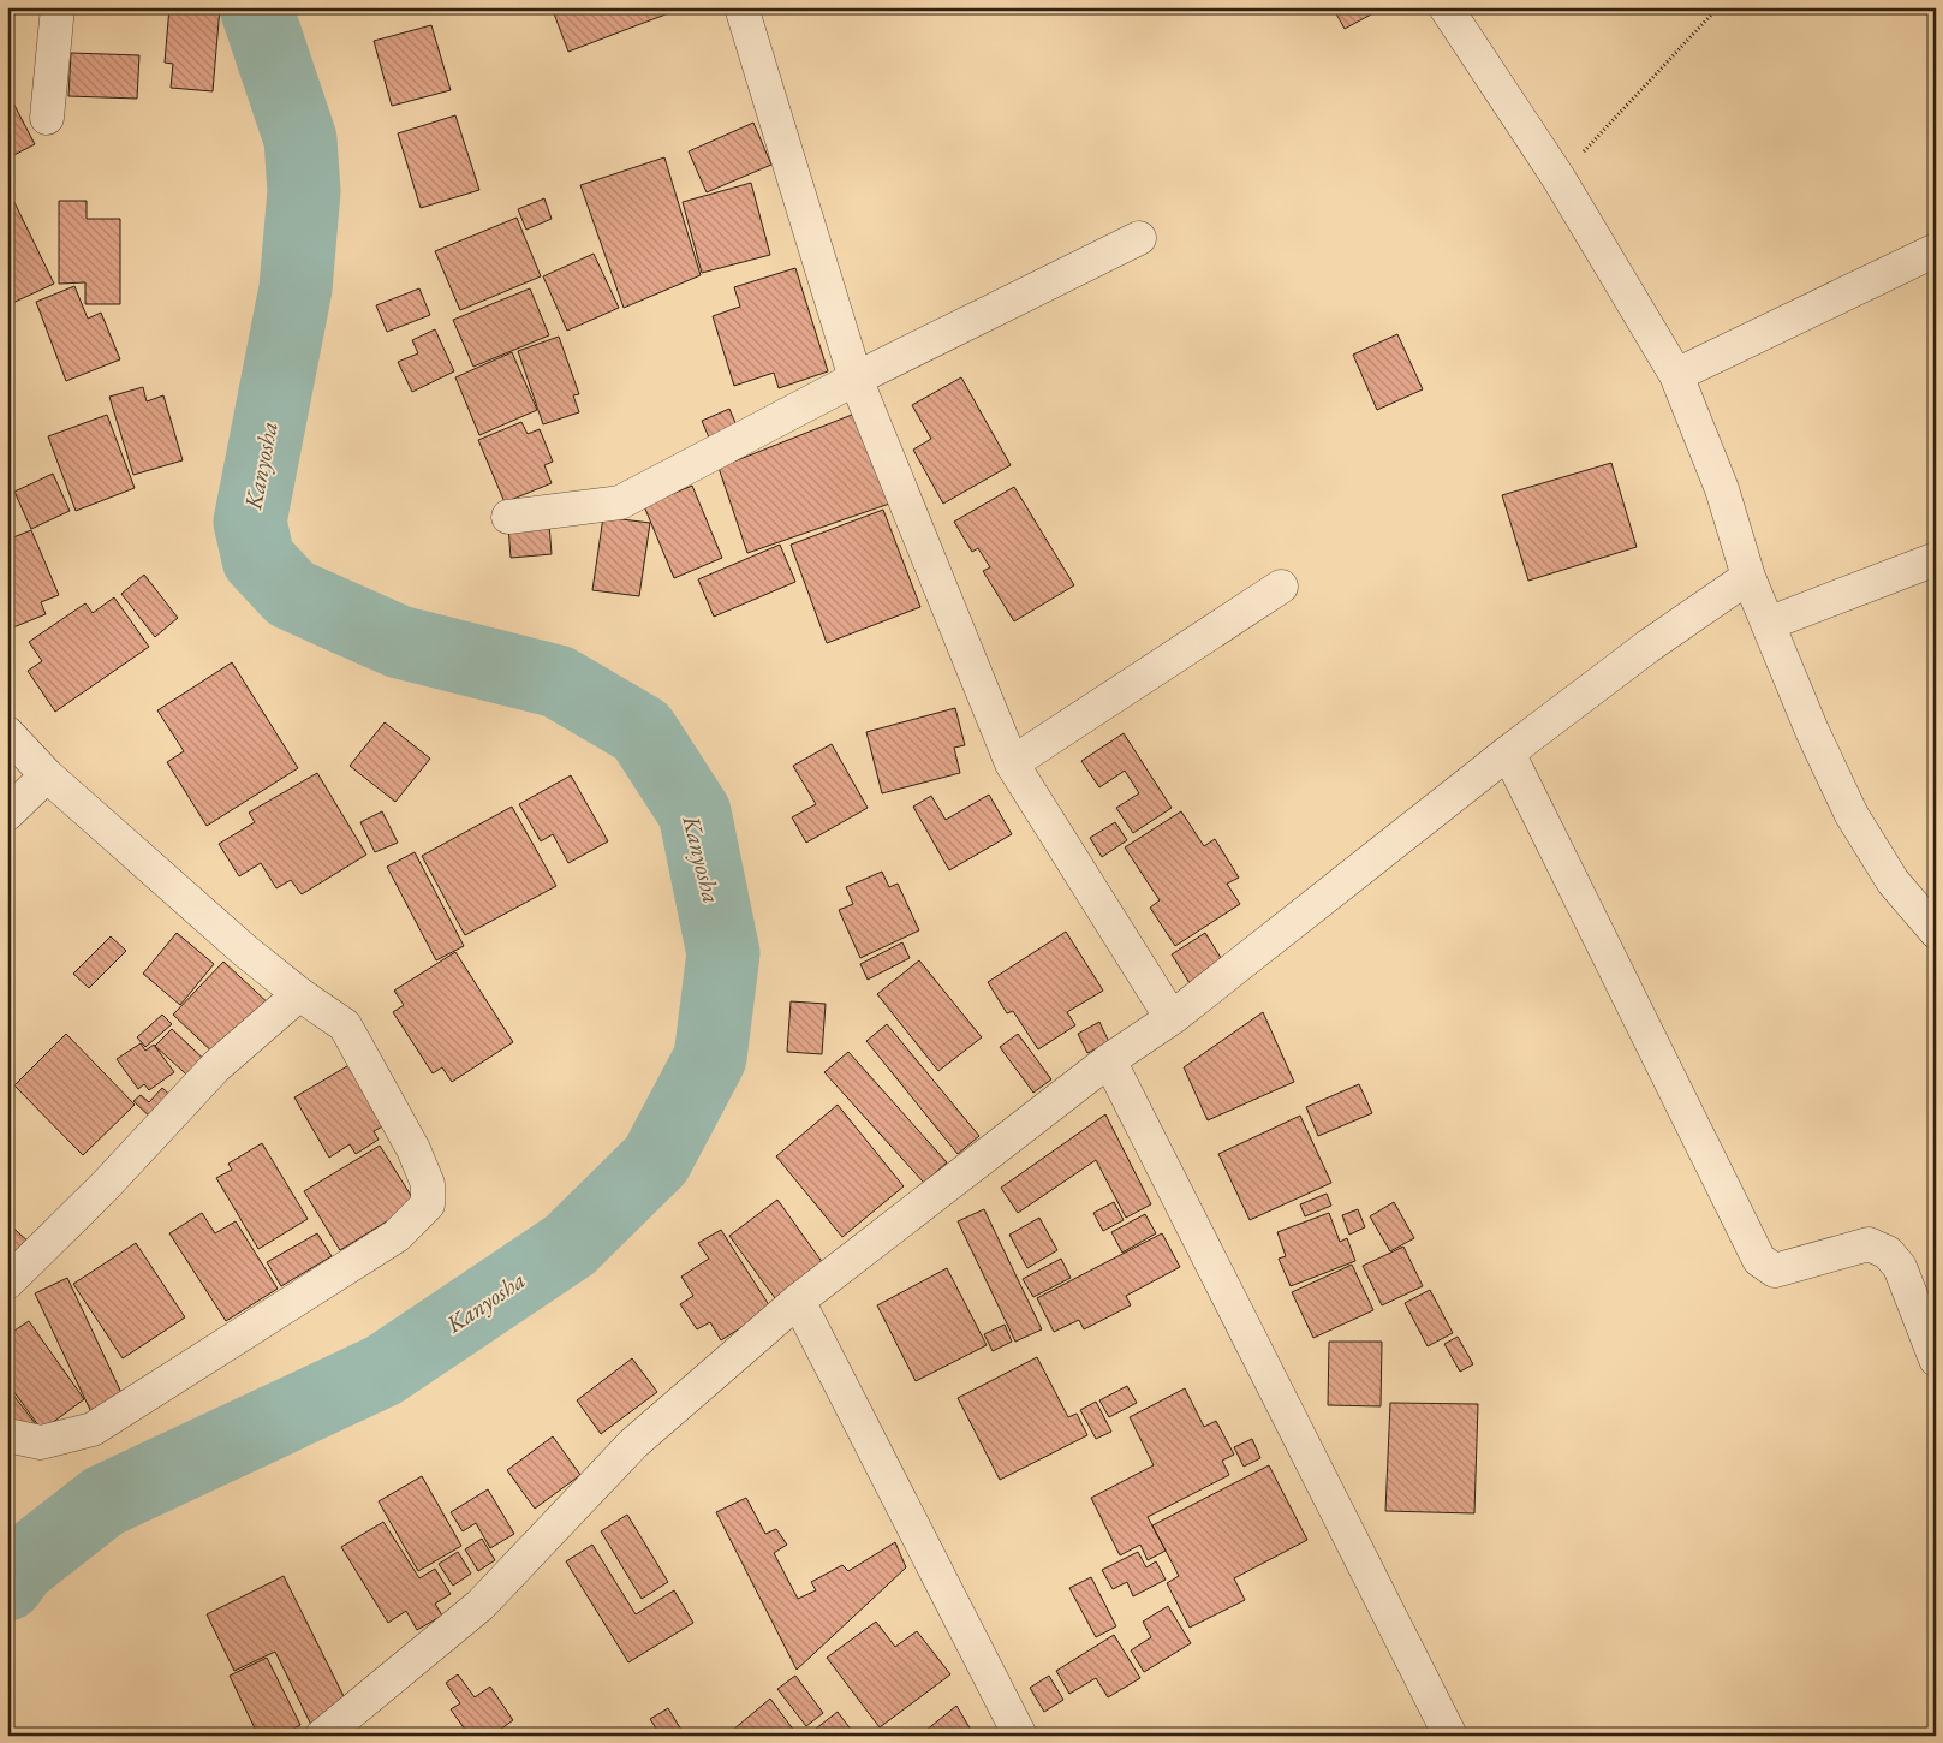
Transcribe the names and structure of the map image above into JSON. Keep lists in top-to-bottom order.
{
  "water": ["Kanyosha"]
}
